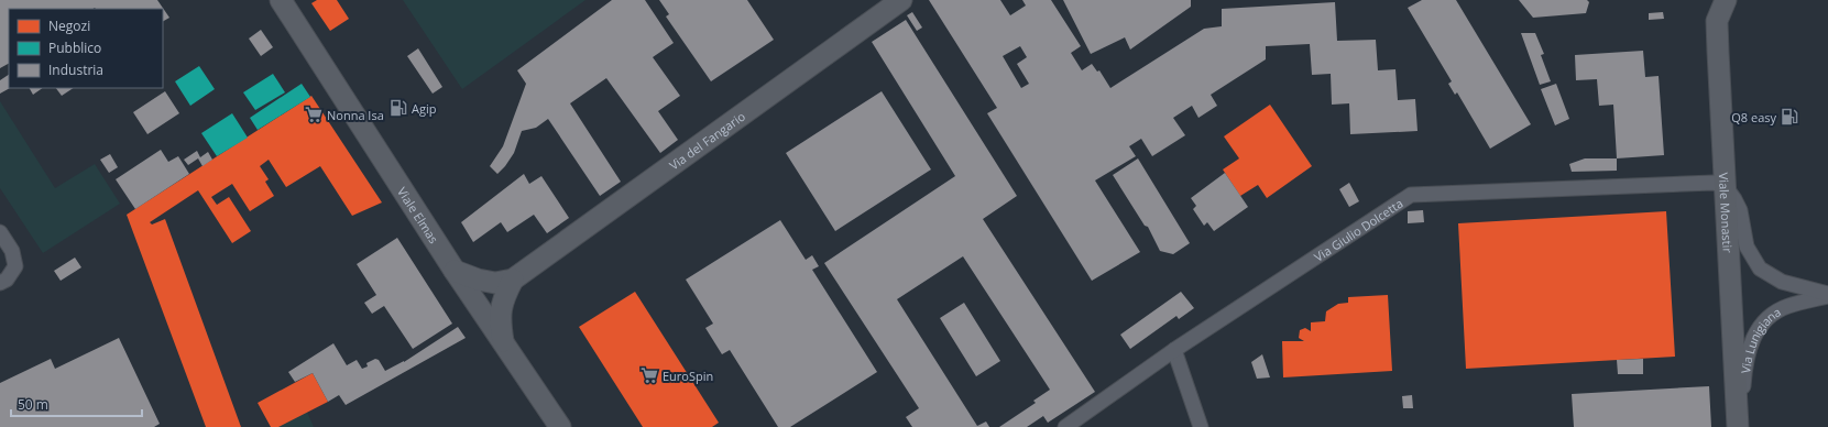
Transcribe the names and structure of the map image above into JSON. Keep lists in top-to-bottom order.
{
  "streets": {
    "main road": ["Via del Fangario", "Viale Monastir", "Viale Elmas"],
    "street": ["Via Giulio Dolcetta", "Via Lunigiana"]
  },
  "crossings": [
    ["Via del Fangario", "Viale Elmas"],
    ["Viale Monastir", "Via Giulio Dolcetta"],
    ["Viale Monastir", "Via Lunigiana"],
    ["Via Giulio Dolcetta", "Via Lunigiana"]
  ],
  "places": {
    "fuel station": ["Agip", "Q8 easy"],
    "supermarket": ["Nonna Isa", "EuroSpin"]
  },
  "legend": ["Negozi", "Pubblico", "Industria"],
  "scale_bar": "50 m"
}
